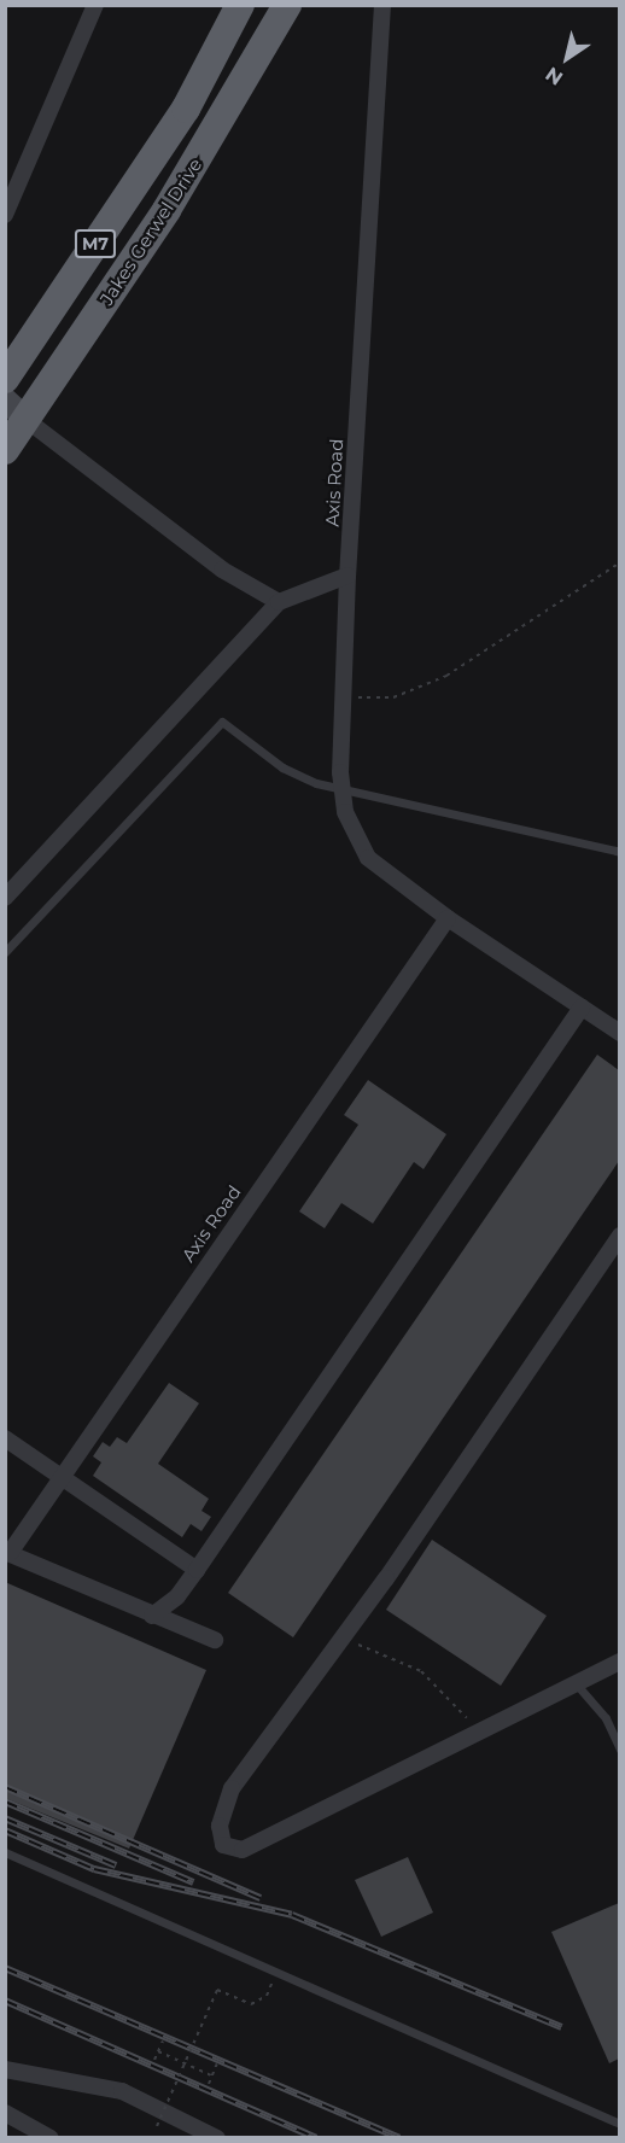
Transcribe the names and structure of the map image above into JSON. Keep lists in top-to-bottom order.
{
  "streets": {
    "highway": ["Jakes Gerwel Drive", "M7"],
    "street": ["Axis Road"]
  },
  "north": "bottom left"
}
